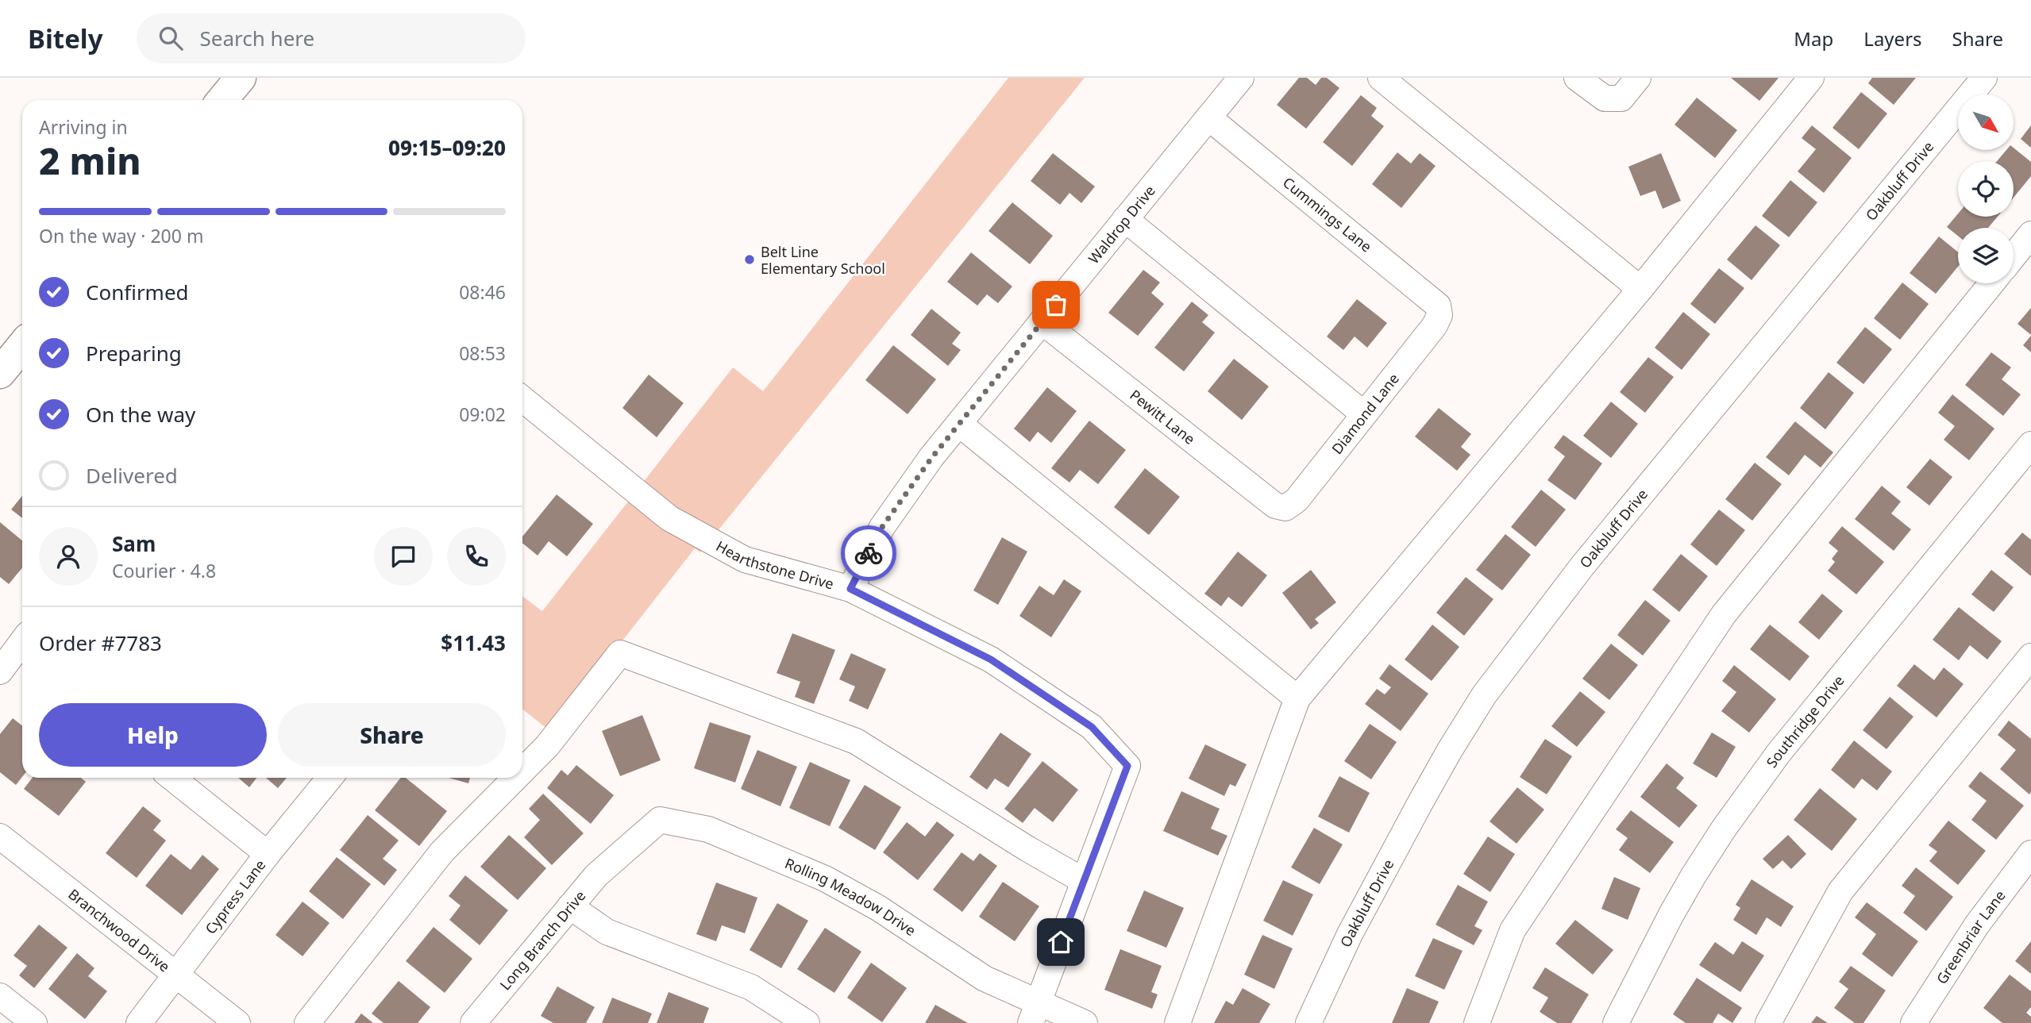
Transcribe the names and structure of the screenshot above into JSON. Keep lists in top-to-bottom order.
{
  "streets": {
    "street": [
      "Oakbluff Drive",
      "Cummings Lane",
      "Waldrop Drive",
      "Diamond Lane",
      "Pewitt Lane",
      "Hearthstone Drive",
      "Southridge Drive",
      "Cypress Lane",
      "Rolling Meadow Drive",
      "Branchwood Drive",
      "Greenbriar Lane",
      "Long Branch Drive"
    ]
  },
  "crossings": [
    ["Cummings Lane", "Waldrop Drive"],
    ["Cummings Lane", "Diamond Lane"],
    ["Waldrop Drive", "Pewitt Lane"],
    ["Waldrop Drive", "Hearthstone Drive"],
    ["Diamond Lane", "Pewitt Lane"],
    ["Cypress Lane", "Branchwood Drive"],
    ["Rolling Meadow Drive", "Long Branch Drive"]
  ],
  "places": ["Belt Line Elementary School"],
  "north": "bottom right",
  "page": {
    "header": "Bitely",
    "search": "Search here",
    "nav": ["Map", "Layers", "Share"],
    "heading": ["2 min", "Arriving in", "09:15–09:20"],
    "panel": [
      "Sam",
      "Courier · 4.8",
      "Order #7783",
      "$11.43"
    ],
    "bar": "On the way · 200 m",
    "list": [
      ["Confirmed", "08:46"],
      ["Preparing", "08:53"],
      ["On the way", "09:02"],
      "Delivered"
    ],
    "buttons": ["Help", "Share"]
  }
}
